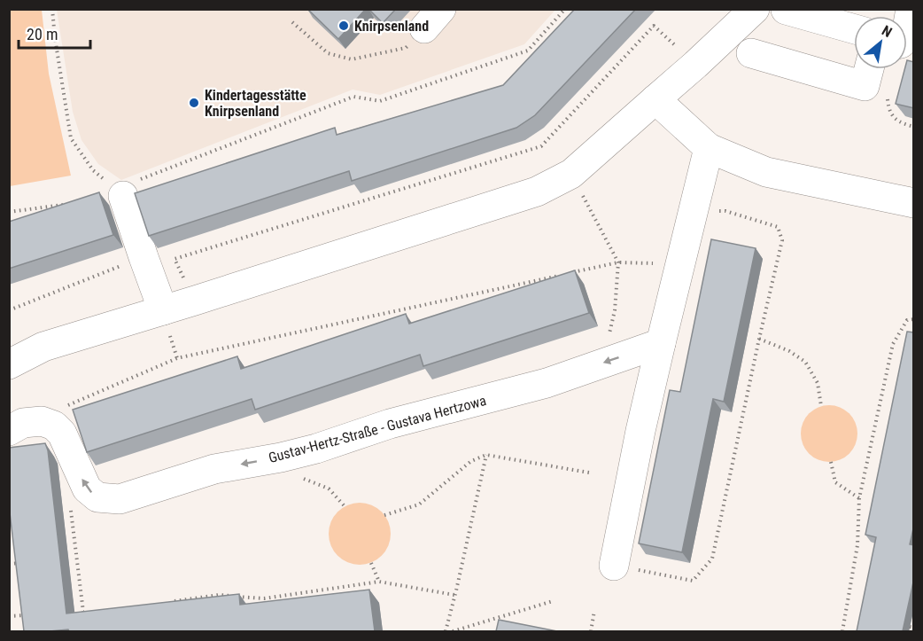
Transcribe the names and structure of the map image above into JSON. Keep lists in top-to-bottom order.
{
  "streets": {
    "street": ["Gustav-Hertz-Straße - Gustava Hertzowa"]
  },
  "places": ["Knirpsenland", "Kindertagesstätte Knirpsenland"],
  "scale_bar": "20 m",
  "north": "top right"
}
